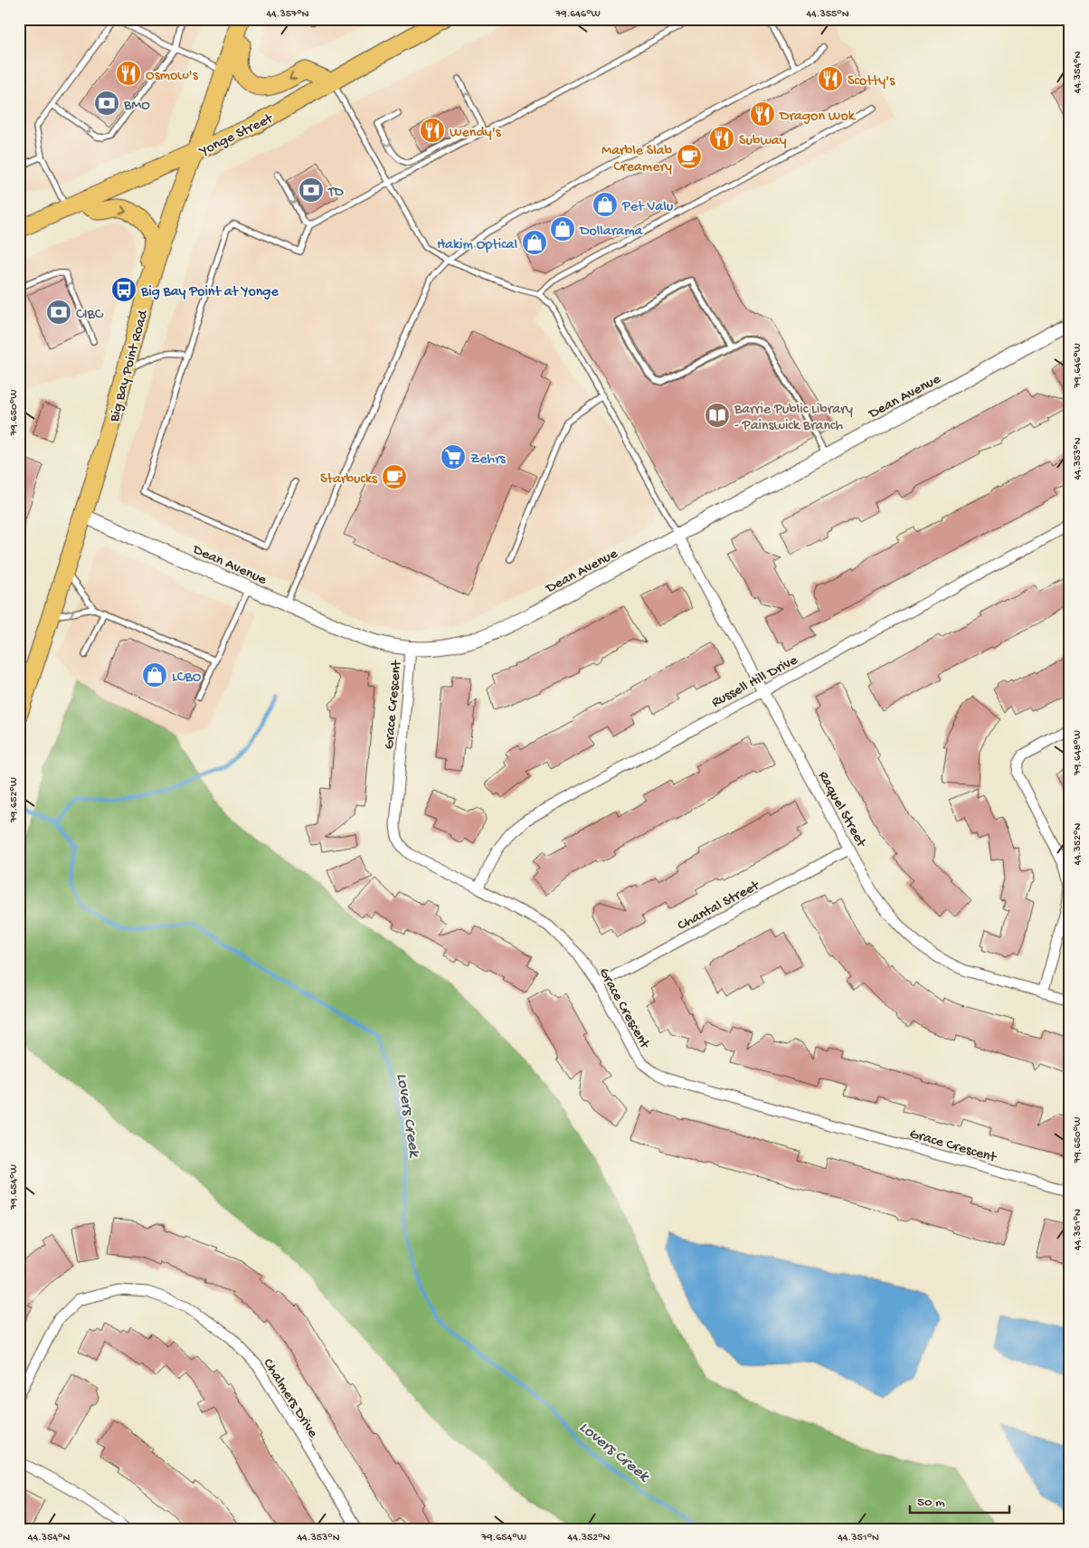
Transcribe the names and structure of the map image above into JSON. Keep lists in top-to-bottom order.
{
  "streets": {
    "main road": ["Yonge Street", "Big Bay Point Road"],
    "street": [
      "Dean Avenue",
      "Russell Hill Drive",
      "Grace Crescent",
      "Raquel Street",
      "Chantal Street",
      "Chalmers Drive"
    ]
  },
  "crossings": [
    ["Yonge Street", "Big Bay Point Road"],
    ["Big Bay Point Road", "Dean Avenue"],
    ["Dean Avenue", "Grace Crescent"],
    ["Dean Avenue", "Raquel Street"],
    ["Russell Hill Drive", "Grace Crescent"],
    ["Russell Hill Drive", "Raquel Street"],
    ["Grace Crescent", "Chantal Street"],
    ["Raquel Street", "Chantal Street"]
  ],
  "water": ["Lovers Creek"],
  "places": {
    "restaurant": [
      "Osmow's",
      "Scotty's",
      "Dragon Wok",
      "Wendy's",
      "Subway"
    ],
    "bank": ["BMO", "TD", "CIBC"],
    "cafe": ["Marble Slab Creamery", "Starbucks"],
    "shop": [
      "Pet Valu",
      "Dollarama",
      "Hakim Optical",
      "LCBO"
    ],
    "bus stop": ["Big Bay Point at Yonge"],
    "library": ["Barrie Public Library - Painswick Branch"],
    "supermarket": ["Zehrs"]
  },
  "scale_bar": "50 m",
  "coordinates": [
    "44.357°N",
    "79.646°W",
    "44.355°N",
    "44.354°N",
    "79.650°W",
    "44.353°N",
    "79.648°W",
    "79.652°W",
    "44.352°N",
    "79.654°W",
    "44.351°N"
  ]
}
